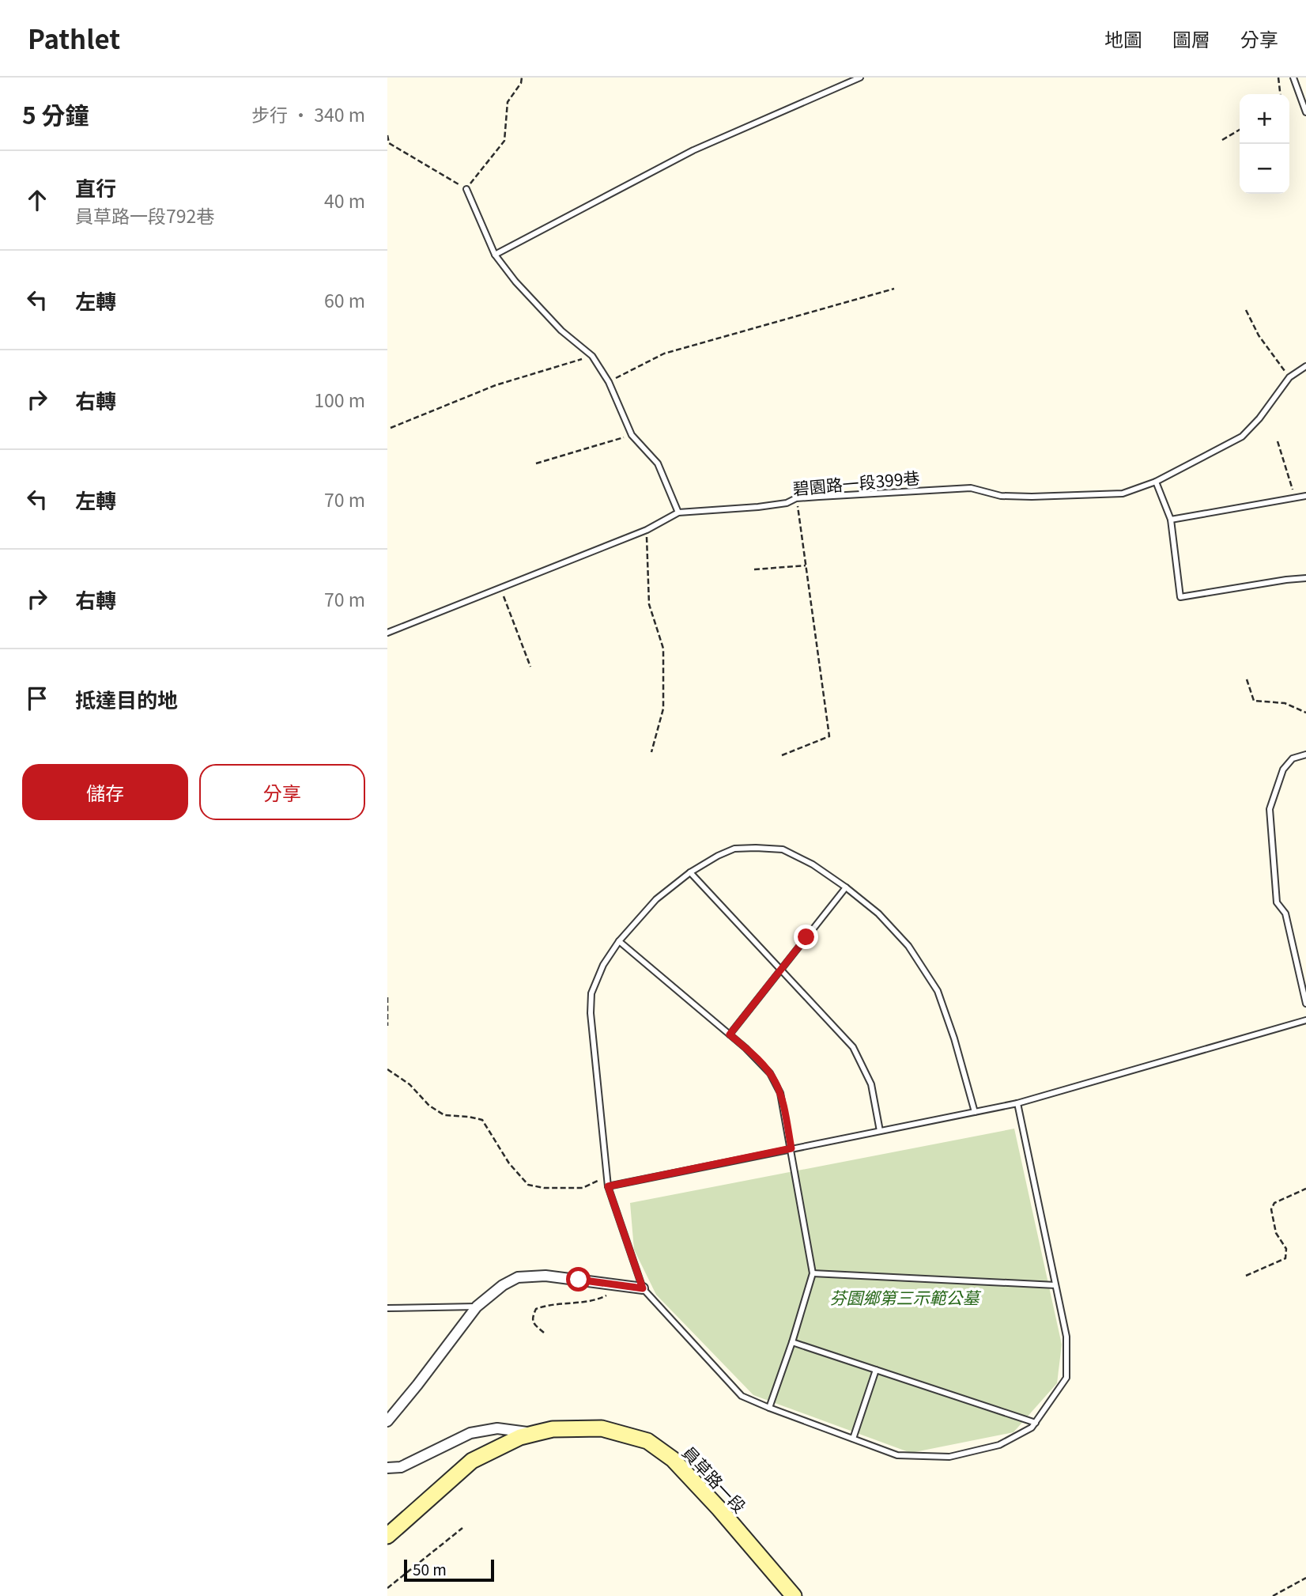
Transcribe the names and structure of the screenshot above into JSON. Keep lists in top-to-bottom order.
{
  "streets": {
    "main road": ["員草路一段"],
    "lane": ["碧園路一段399巷"]
  },
  "parks": ["芬園鄉第三示範公墓"],
  "scale_bar": "50 m",
  "page": {
    "header": "Pathlet",
    "nav": ["地圖", "圖層", "分享"],
    "heading": ["5 分鐘", "步行 · 340 m"],
    "map_buttons": ["+", "−"],
    "list": [
      ["直行", "員草路一段792巷", "40 m"],
      ["左轉", "60 m"],
      ["右轉", "100 m"],
      ["左轉", "70 m"],
      ["右轉", "70 m"],
      "抵達目的地"
    ],
    "buttons": ["儲存", "分享"],
    "scale": "50 m"
  }
}
